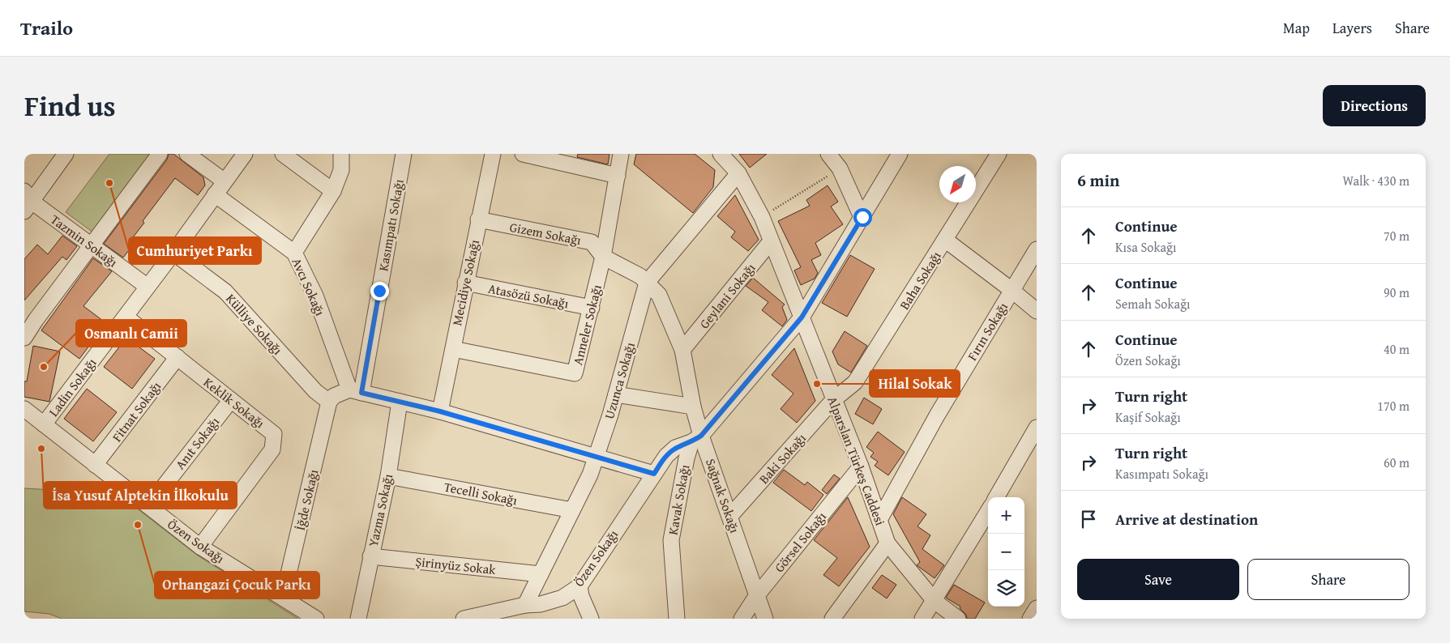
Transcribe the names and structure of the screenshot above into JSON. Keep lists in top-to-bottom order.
{
  "streets": {
    "street": [
      "Kasımpatı Sokağı",
      "Gizem Sokağı",
      "Tazmin Sokağı",
      "Baha Sokağı",
      "Mecidiye Sokağı",
      "Avcı Sokağı",
      "Atasözü Sokağı",
      "Geylani Sokağı",
      "Külliye Sokağı",
      "Anneler Sokağı",
      "Fırın Sokağı",
      "Uzunca Sokağı",
      "Ladin Sokağı",
      "Keklik Sokağı",
      "Fitnat Sokağı",
      "Anıt Sokağı",
      "Baki Sokağı",
      "Alparslan Türkeş Caddesi",
      "Tecelli Sokağı",
      "Sağnak Sokağı",
      "İğde Sokağı",
      "Kavak Sokağı",
      "Yazma Sokağı",
      "Özen Sokağı",
      "Görsel Sokağı",
      "Şirinyüz Sokak"
    ]
  },
  "crossings": [
    ["Kasımpatı Sokağı", "Avcı Sokağı"],
    ["Gizem Sokağı", "Mecidiye Sokağı"],
    ["Gizem Sokağı", "Anneler Sokağı"],
    ["Gizem Sokağı", "Uzunca Sokağı"],
    ["Gizem Sokağı", "Sağnak Sokağı"],
    ["Tazmin Sokağı", "Ladin Sokağı"],
    ["Baha Sokağı", "Baki Sokağı"],
    ["Baha Sokağı", "Alparslan Türkeş Caddesi"],
    ["Mecidiye Sokağı", "Atasözü Sokağı"],
    ["Mecidiye Sokağı", "Anneler Sokağı"],
    ["Avcı Sokağı", "Ladin Sokağı"],
    ["Atasözü Sokağı", "Anneler Sokağı"],
    ["Geylani Sokağı", "Alparslan Türkeş Caddesi"],
    ["Geylani Sokağı", "Sağnak Sokağı"],
    ["Külliye Sokağı", "Ladin Sokağı"],
    ["Külliye Sokağı", "İğde Sokağı"],
    ["Fırın Sokağı", "Alparslan Türkeş Caddesi"],
    ["Uzunca Sokağı", "Alparslan Türkeş Caddesi"],
    ["Uzunca Sokağı", "Tecelli Sokağı"],
    ["Uzunca Sokağı", "Sağnak Sokağı"],
    ["Uzunca Sokağı", "Özen Sokağı"],
    ["Uzunca Sokağı", "Şirinyüz Sokak"],
    ["Ladin Sokağı", "Keklik Sokağı"],
    ["Ladin Sokağı", "Özen Sokağı"],
    ["Keklik Sokağı", "Fitnat Sokağı"],
    ["Keklik Sokağı", "Anıt Sokağı"],
    ["Keklik Sokağı", "Özen Sokağı"],
    ["Fitnat Sokağı", "Özen Sokağı"],
    ["Anıt Sokağı", "Özen Sokağı"],
    ["Baki Sokağı", "Alparslan Türkeş Caddesi"],
    ["Baki Sokağı", "Sağnak Sokağı"],
    ["Alparslan Türkeş Caddesi", "Görsel Sokağı"],
    ["Tecelli Sokağı", "Yazma Sokağı"],
    ["Sağnak Sokağı", "Kavak Sokağı"],
    ["Sağnak Sokağı", "Özen Sokağı"],
    ["Sağnak Sokağı", "Görsel Sokağı"],
    ["İğde Sokağı", "Özen Sokağı"],
    ["Kavak Sokağı", "Özen Sokağı"],
    ["Yazma Sokağı", "Şirinyüz Sokak"]
  ],
  "places": [
    "Cumhuriyet Parkı",
    "Osmanlı Camii",
    "Hilal Sokak",
    "İsa Yusuf Alptekin İlkokulu",
    "Orhangazi Çocuk Parkı"
  ],
  "north": "bottom left",
  "page": {
    "header": "Trailo",
    "nav": ["Map", "Layers", "Share"],
    "title": "Find us",
    "buttons": [
      "Directions",
      ["Save", "Share"]
    ],
    "heading": ["6 min", "Walk · 430 m"],
    "list": [
      ["Continue", "Kısa Sokağı", "70 m"],
      ["Continue", "Semah Sokağı", "90 m"],
      ["Continue", "Özen Sokağı", "40 m"],
      ["Turn right", "Kaşif Sokağı", "170 m"],
      ["Turn right", "Kasımpatı Sokağı", "60 m"],
      "Arrive at destination"
    ],
    "map_buttons": ["+", "−"]
  }
}
